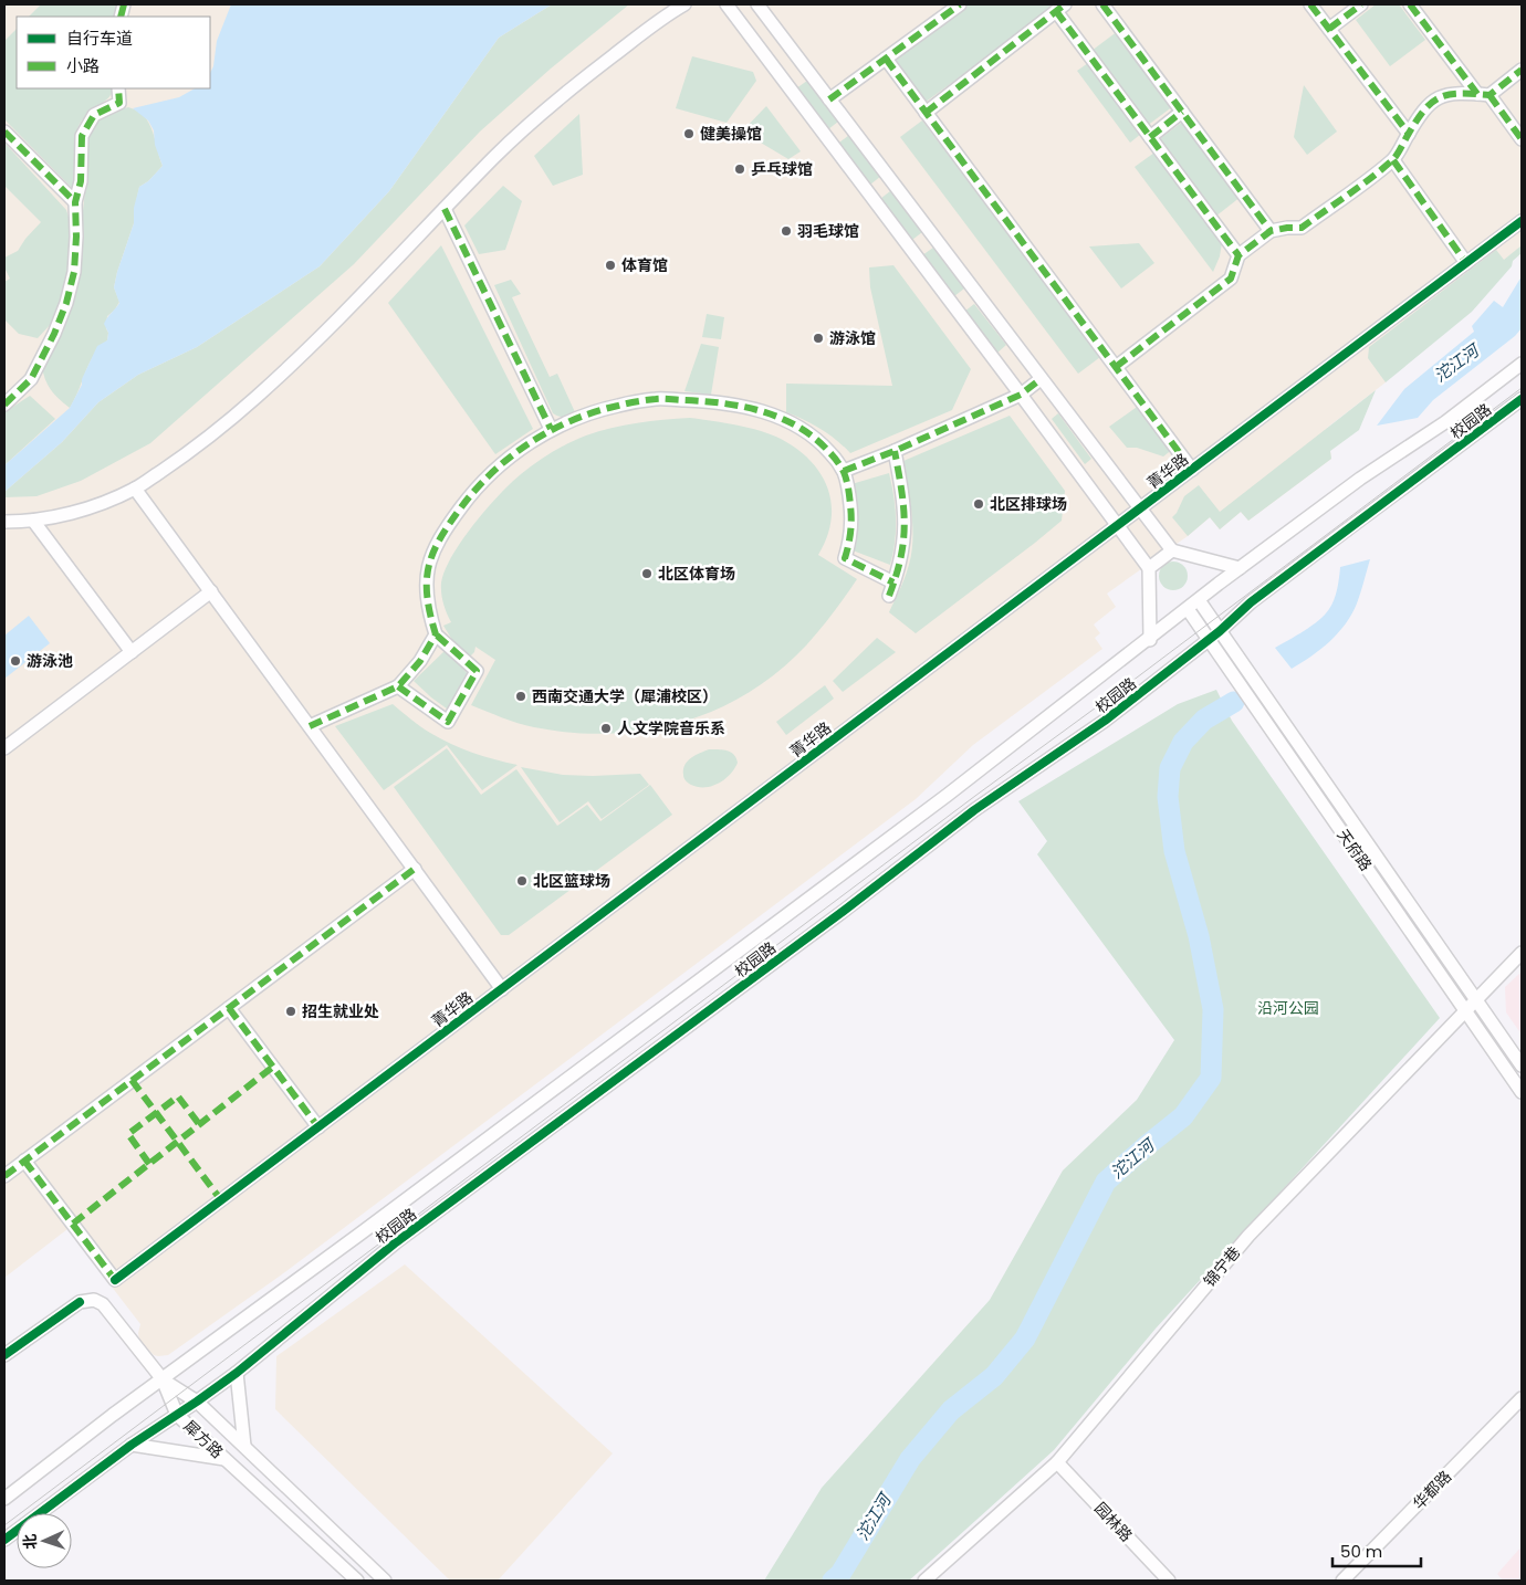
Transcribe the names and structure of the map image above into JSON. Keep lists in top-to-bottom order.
{
  "streets": {
    "street": [
      "校园路",
      "菁华路",
      "天府路",
      "锦宁巷",
      "犀方路",
      "华都路",
      "园林路"
    ]
  },
  "crossings": [
    ["校园路", "天府路"],
    ["校园路", "犀方路"],
    ["天府路", "锦宁巷"],
    ["锦宁巷", "园林路"]
  ],
  "water": ["沱江河"],
  "parks": ["沿河公园"],
  "places": [
    "健美操馆",
    "乒乓球馆",
    "羽毛球馆",
    "体育馆",
    "游泳馆",
    "北区排球场",
    "北区体育场",
    "游泳池",
    "西南交通大学（犀浦校区）",
    "人文学院音乐系",
    "北区篮球场",
    "招生就业处"
  ],
  "legend": ["自行车道", "小路"],
  "scale_bar": "50 m",
  "north": "left"
}
